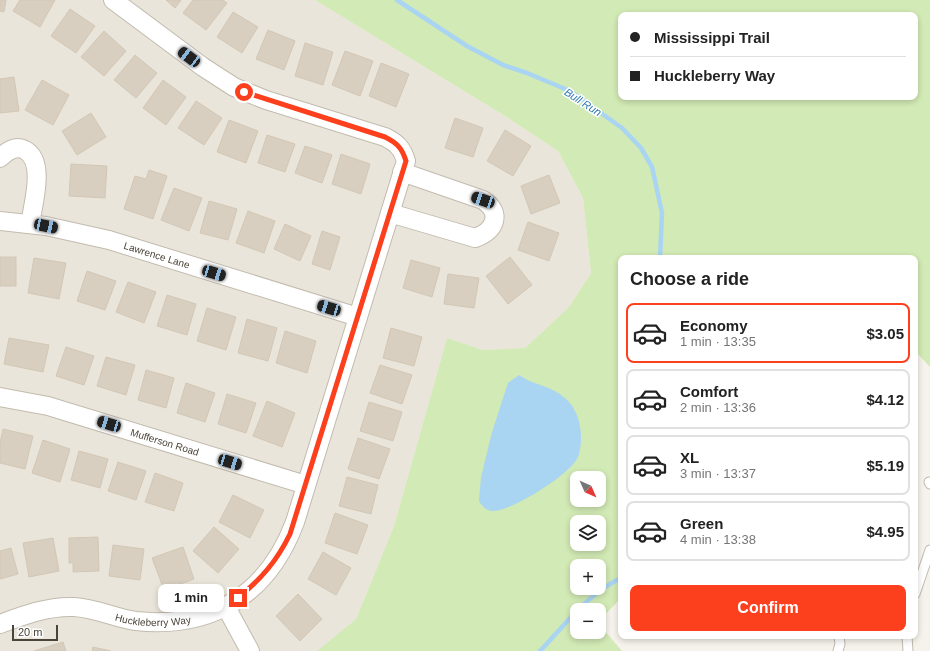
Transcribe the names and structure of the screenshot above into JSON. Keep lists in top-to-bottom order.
{
  "streets": {
    "street": ["Lawrence Lane", "Mufferson Road", "Huckleberry Way"]
  },
  "crossings": [
    ["Lawrence Lane", "Huckleberry Way"],
    ["Mufferson Road", "Huckleberry Way"]
  ],
  "water": ["Bull Run"],
  "scale_bar": "20 m",
  "north": "bottom right",
  "page": {
    "banner": ["Mississippi Trail", "Huckleberry Way"],
    "heading": "Choose a ride",
    "list": [
      {
        "name": "Economy",
        "note": "1 min · 13:35",
        "value": "$3.05"
      },
      {
        "name": "Comfort",
        "note": "2 min · 13:36",
        "value": "$4.12"
      },
      {
        "name": "XL",
        "note": "3 min · 13:37",
        "value": "$5.19"
      },
      {
        "name": "Green",
        "note": "4 min · 13:38",
        "value": "$4.95"
      }
    ],
    "map_buttons": ["+", "−"],
    "buttons": "Confirm",
    "bubble": "1 min",
    "scale": "20 m"
  }
}
